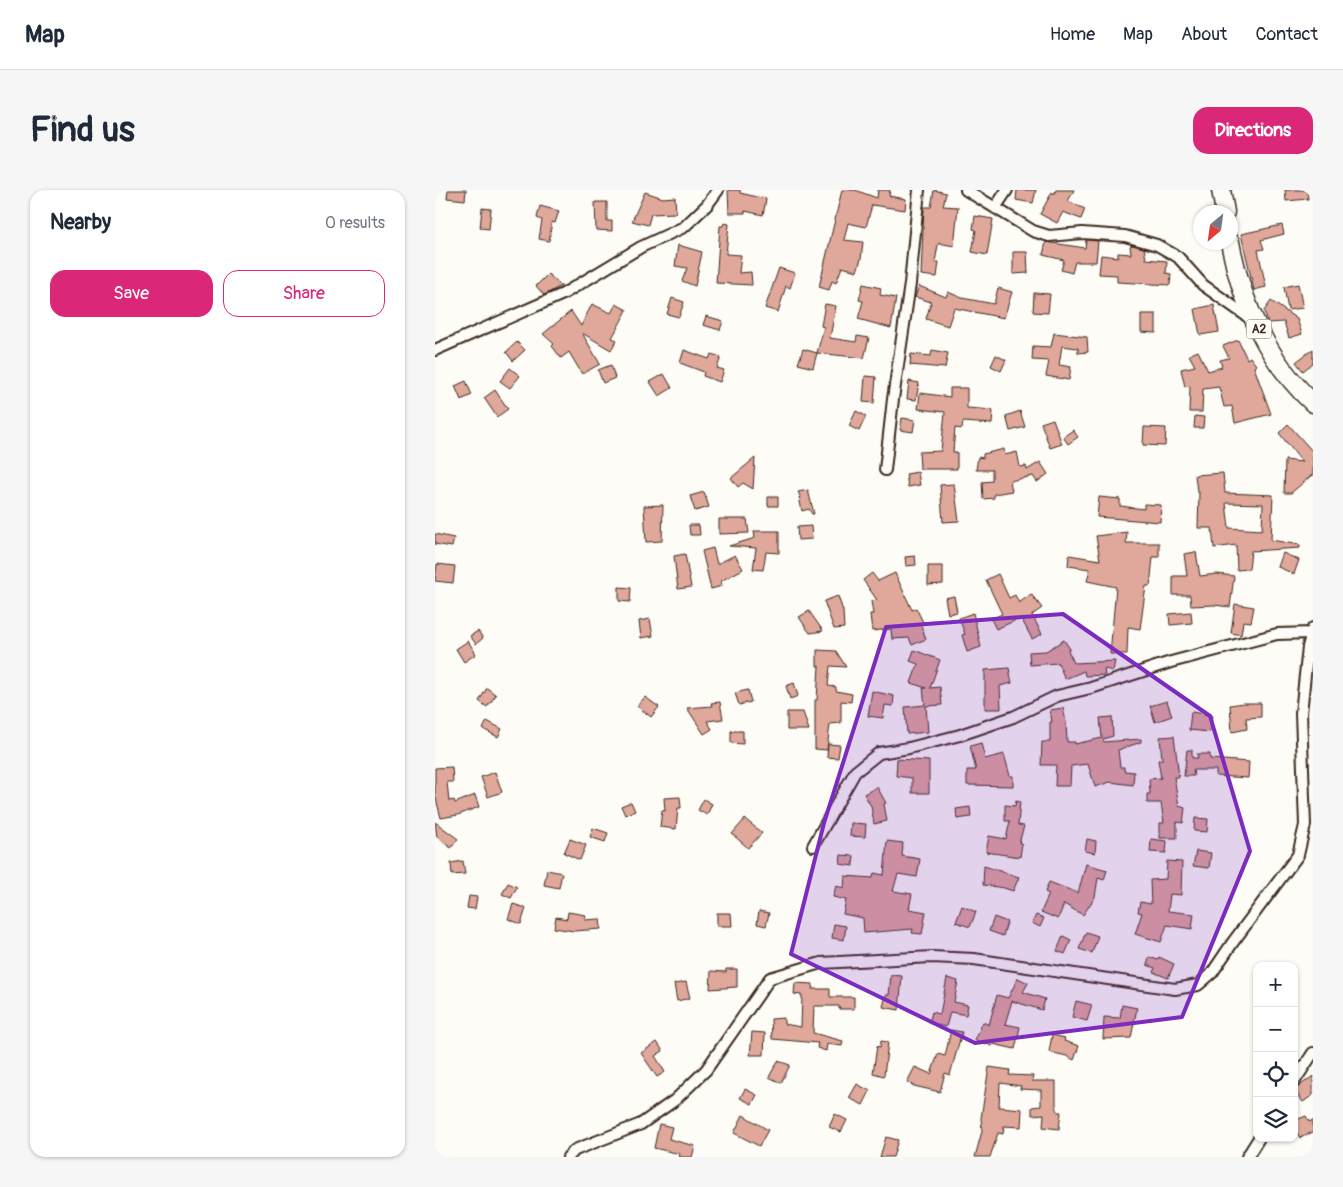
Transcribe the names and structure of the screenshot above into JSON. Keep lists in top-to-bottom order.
{
  "streets": {
    "highway": ["A2"]
  },
  "north": "bottom left",
  "page": {
    "header": "Map",
    "nav": [
      "Home",
      "Map",
      "About",
      "Contact"
    ],
    "buttons": [
      "Directions",
      ["Save", "Share"]
    ],
    "title": "Find us",
    "heading": ["Nearby", "0 results"],
    "map_buttons": ["+", "−"]
  }
}
